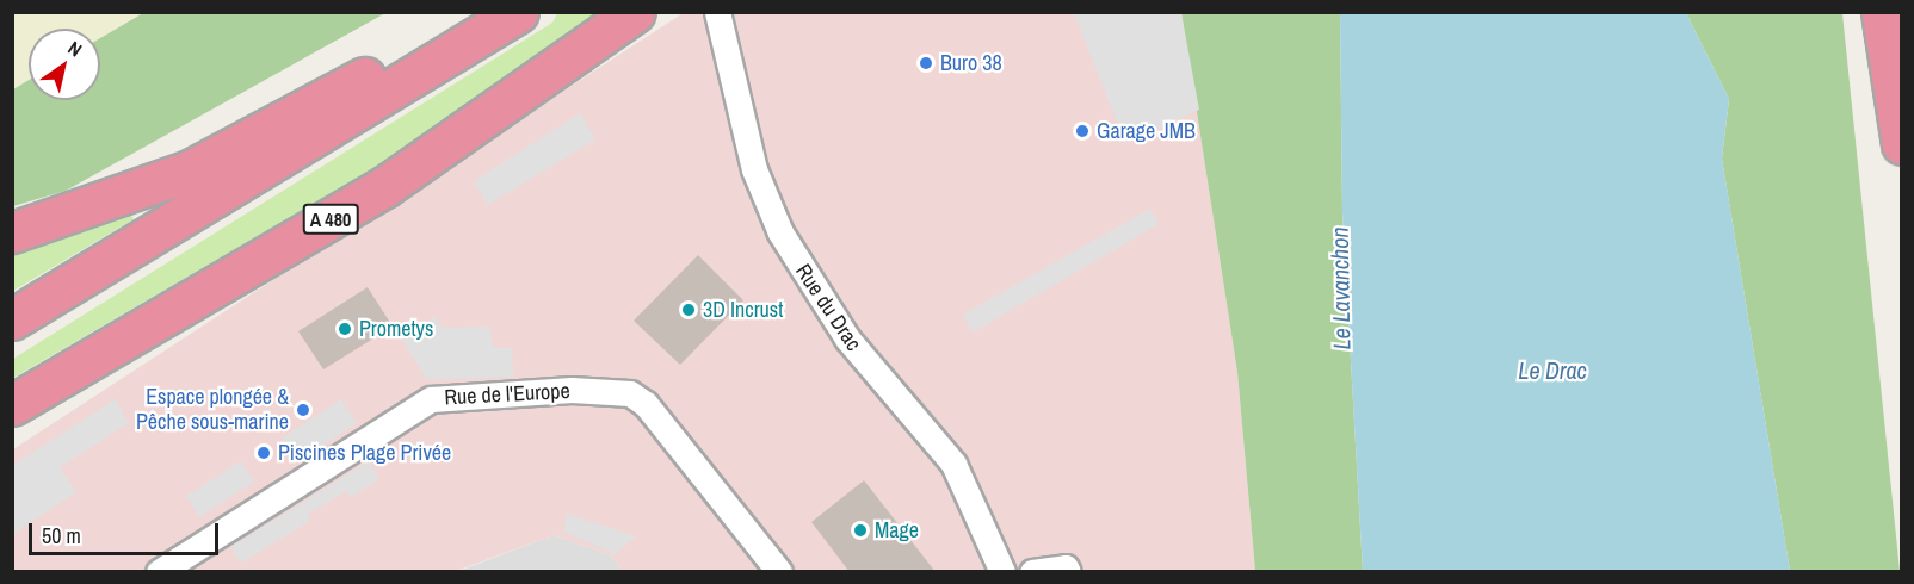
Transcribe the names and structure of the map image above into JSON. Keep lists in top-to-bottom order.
{
  "streets": {
    "highway": ["A 480"],
    "street": ["Rue du Drac", "Rue de l'Europe"]
  },
  "water": ["Le Lavanchon", "Le Drac"],
  "places": [
    "Buro 38",
    "Garage JMB",
    "3D Incrust",
    "Prometys",
    "Espace plongée & Pêche sous-marine",
    "Piscines Plage Privée",
    "Mage"
  ],
  "scale_bar": "50 m",
  "north": "top right"
}
